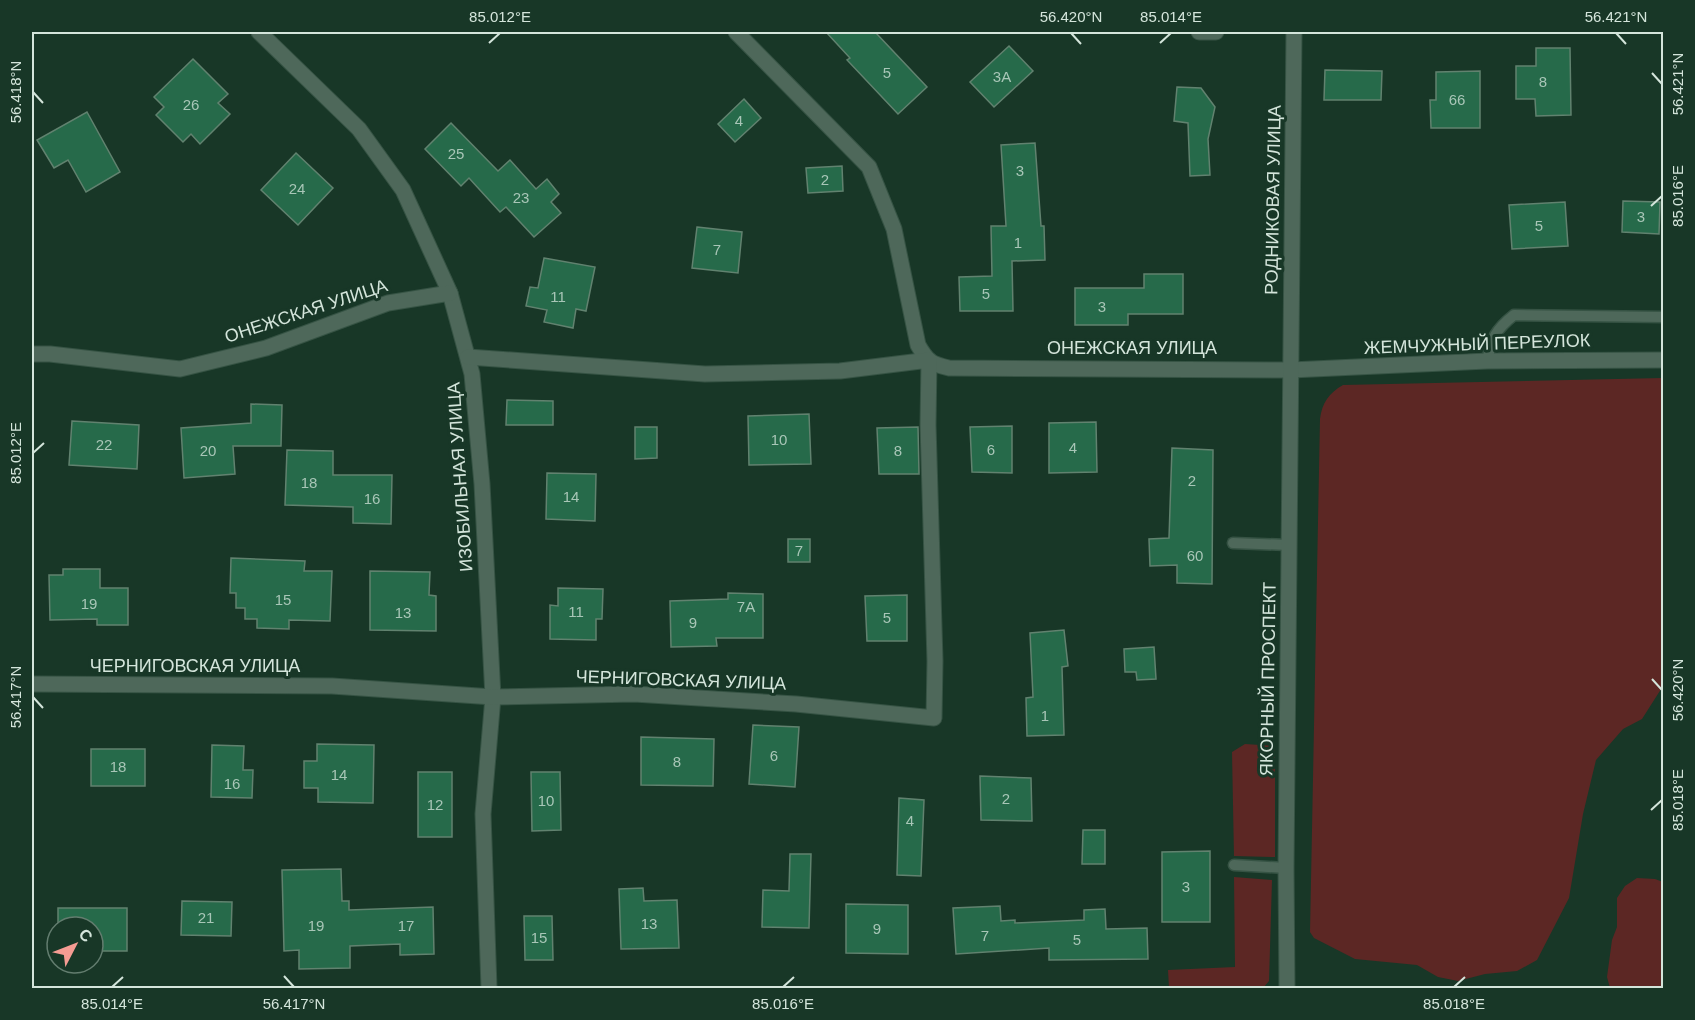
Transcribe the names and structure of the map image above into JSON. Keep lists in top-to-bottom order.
{
  "streets": {
    "street": [
      "РОДНИКОВАЯ УЛИЦА",
      "ОНЕЖСКАЯ УЛИЦА",
      "ЖЕМЧУЖНЫЙ ПЕРЕУЛОК",
      "ИЗОБИЛЬНАЯ УЛИЦА",
      "ЧЕРНИГОВСКАЯ УЛИЦА",
      "ЯКОРНЫЙ ПРОСПЕКТ"
    ]
  },
  "crossings": [
    ["РОДНИКОВАЯ УЛИЦА", "ОНЕЖСКАЯ УЛИЦА"],
    ["РОДНИКОВАЯ УЛИЦА", "ЖЕМЧУЖНЫЙ ПЕРЕУЛОК"],
    ["РОДНИКОВАЯ УЛИЦА", "ЯКОРНЫЙ ПРОСПЕКТ"],
    ["ОНЕЖСКАЯ УЛИЦА", "ЖЕМЧУЖНЫЙ ПЕРЕУЛОК"],
    ["ОНЕЖСКАЯ УЛИЦА", "ИЗОБИЛЬНАЯ УЛИЦА"],
    ["ОНЕЖСКАЯ УЛИЦА", "ЧЕРНИГОВСКАЯ УЛИЦА"],
    ["ОНЕЖСКАЯ УЛИЦА", "ЯКОРНЫЙ ПРОСПЕКТ"],
    ["ЖЕМЧУЖНЫЙ ПЕРЕУЛОК", "ЯКОРНЫЙ ПРОСПЕКТ"],
    ["ИЗОБИЛЬНАЯ УЛИЦА", "ЧЕРНИГОВСКАЯ УЛИЦА"]
  ],
  "house_numbers": [
    "5",
    "3А",
    "8",
    "66",
    "26",
    "4",
    "25",
    "3",
    "2",
    "24",
    "23",
    "3",
    "5",
    "1",
    "7",
    "5",
    "11",
    "3",
    "10",
    "22",
    "4",
    "6",
    "20",
    "8",
    "2",
    "18",
    "14",
    "16",
    "7",
    "60",
    "15",
    "19",
    "7А",
    "11",
    "13",
    "5",
    "9",
    "1",
    "6",
    "8",
    "18",
    "14",
    "16",
    "2",
    "10",
    "12",
    "4",
    "3",
    "21",
    "13",
    "19",
    "17",
    "9",
    "7",
    "15",
    "5"
  ],
  "north": "top right",
  "coordinates": [
    "85.012°E",
    "56.420°N",
    "85.014°E",
    "56.421°N",
    "56.418°N",
    "85.016°E",
    "56.417°N",
    "85.018°E"
  ]
}
